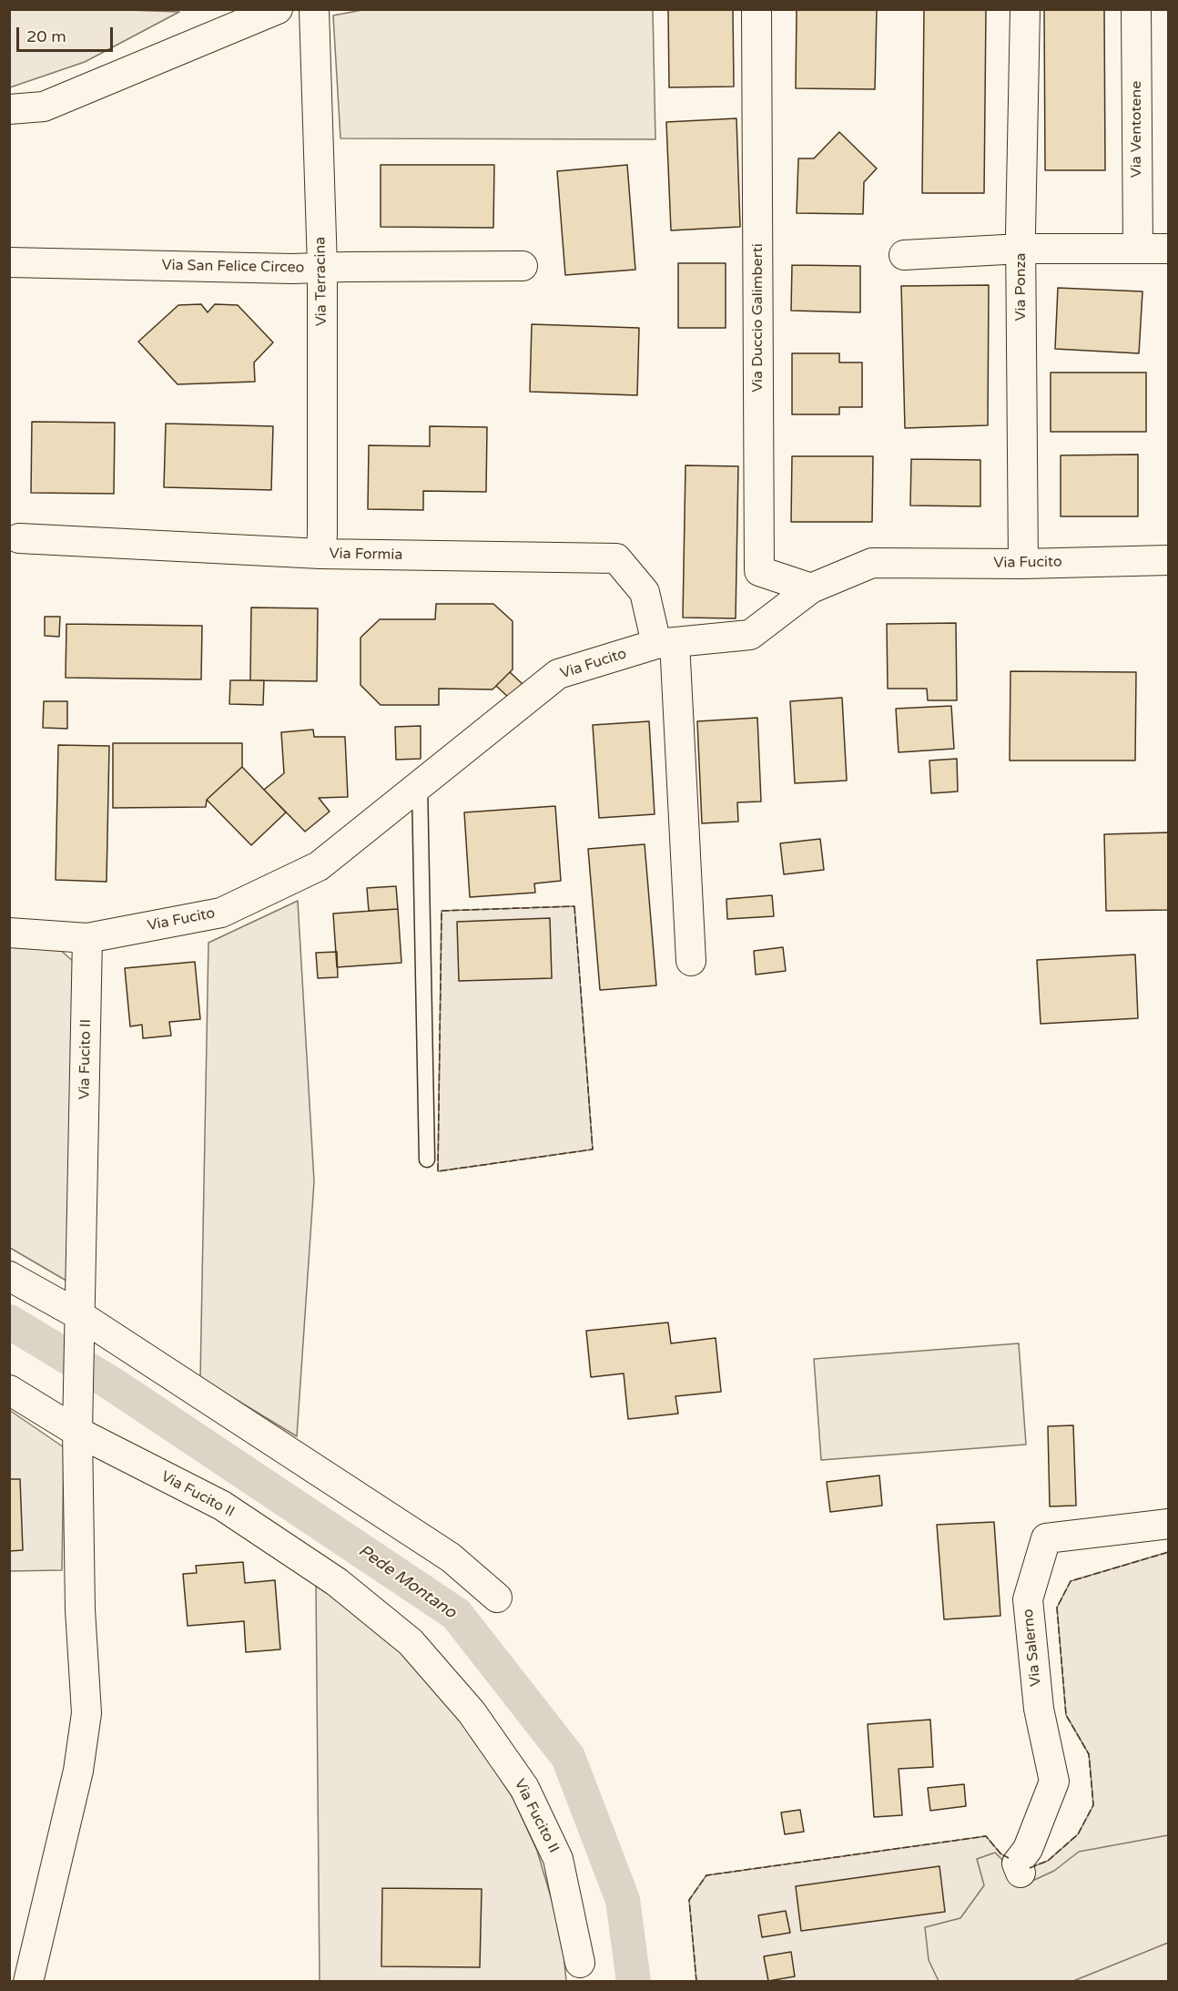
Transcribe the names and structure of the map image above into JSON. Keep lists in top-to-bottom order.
{
  "streets": {
    "street": [
      "Via Ventotene",
      "Via San Felice Circeo",
      "Via Terracina",
      "Via Ponza",
      "Via Duccio Galimberti",
      "Via Formia",
      "Via Fucito",
      "Via Fucito II",
      "Via Salerno"
    ]
  },
  "crossings": [
    ["Via San Felice Circeo", "Via Terracina"],
    ["Via Terracina", "Via Formia"],
    ["Via Ponza", "Via Fucito"],
    ["Via Duccio Galimberti", "Via Fucito"],
    ["Via Formia", "Via Fucito"],
    ["Via Fucito", "Via Fucito II"]
  ],
  "water": ["Pede Montano"],
  "scale_bar": "20 m"
}
